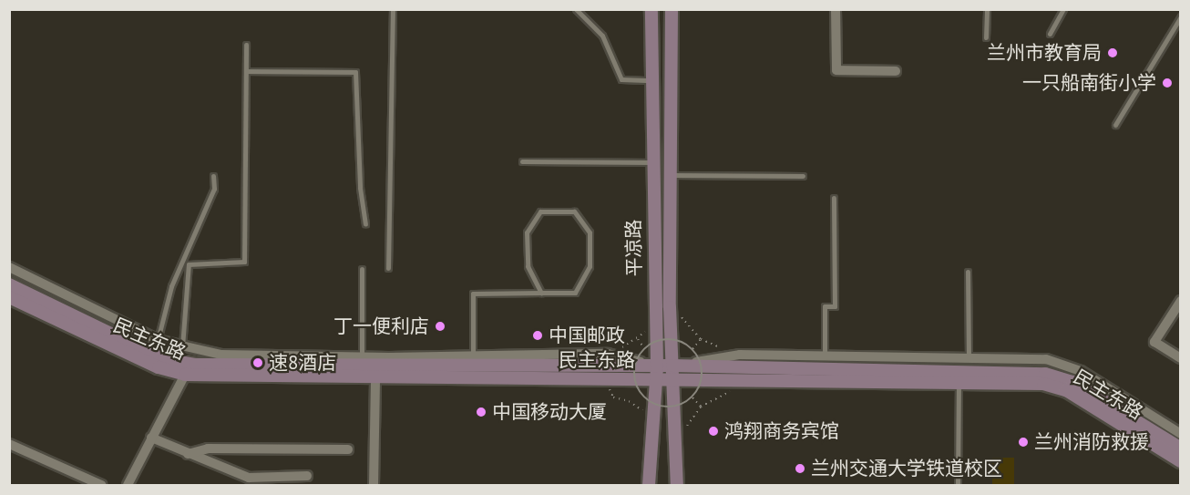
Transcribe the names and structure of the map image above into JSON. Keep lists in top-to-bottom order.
{
  "streets": {
    "main road": ["平凉路", "民主东路"]
  },
  "crossings": [
    ["平凉路", "民主东路"]
  ],
  "places": [
    "兰州市教育局",
    "一只船南街小学",
    "丁一便利店",
    "中国邮政",
    "速8酒店",
    "中国移动大厦",
    "鸿翔商务宾馆",
    "兰州消防救援",
    "兰州交通大学铁道校区"
  ]
}
